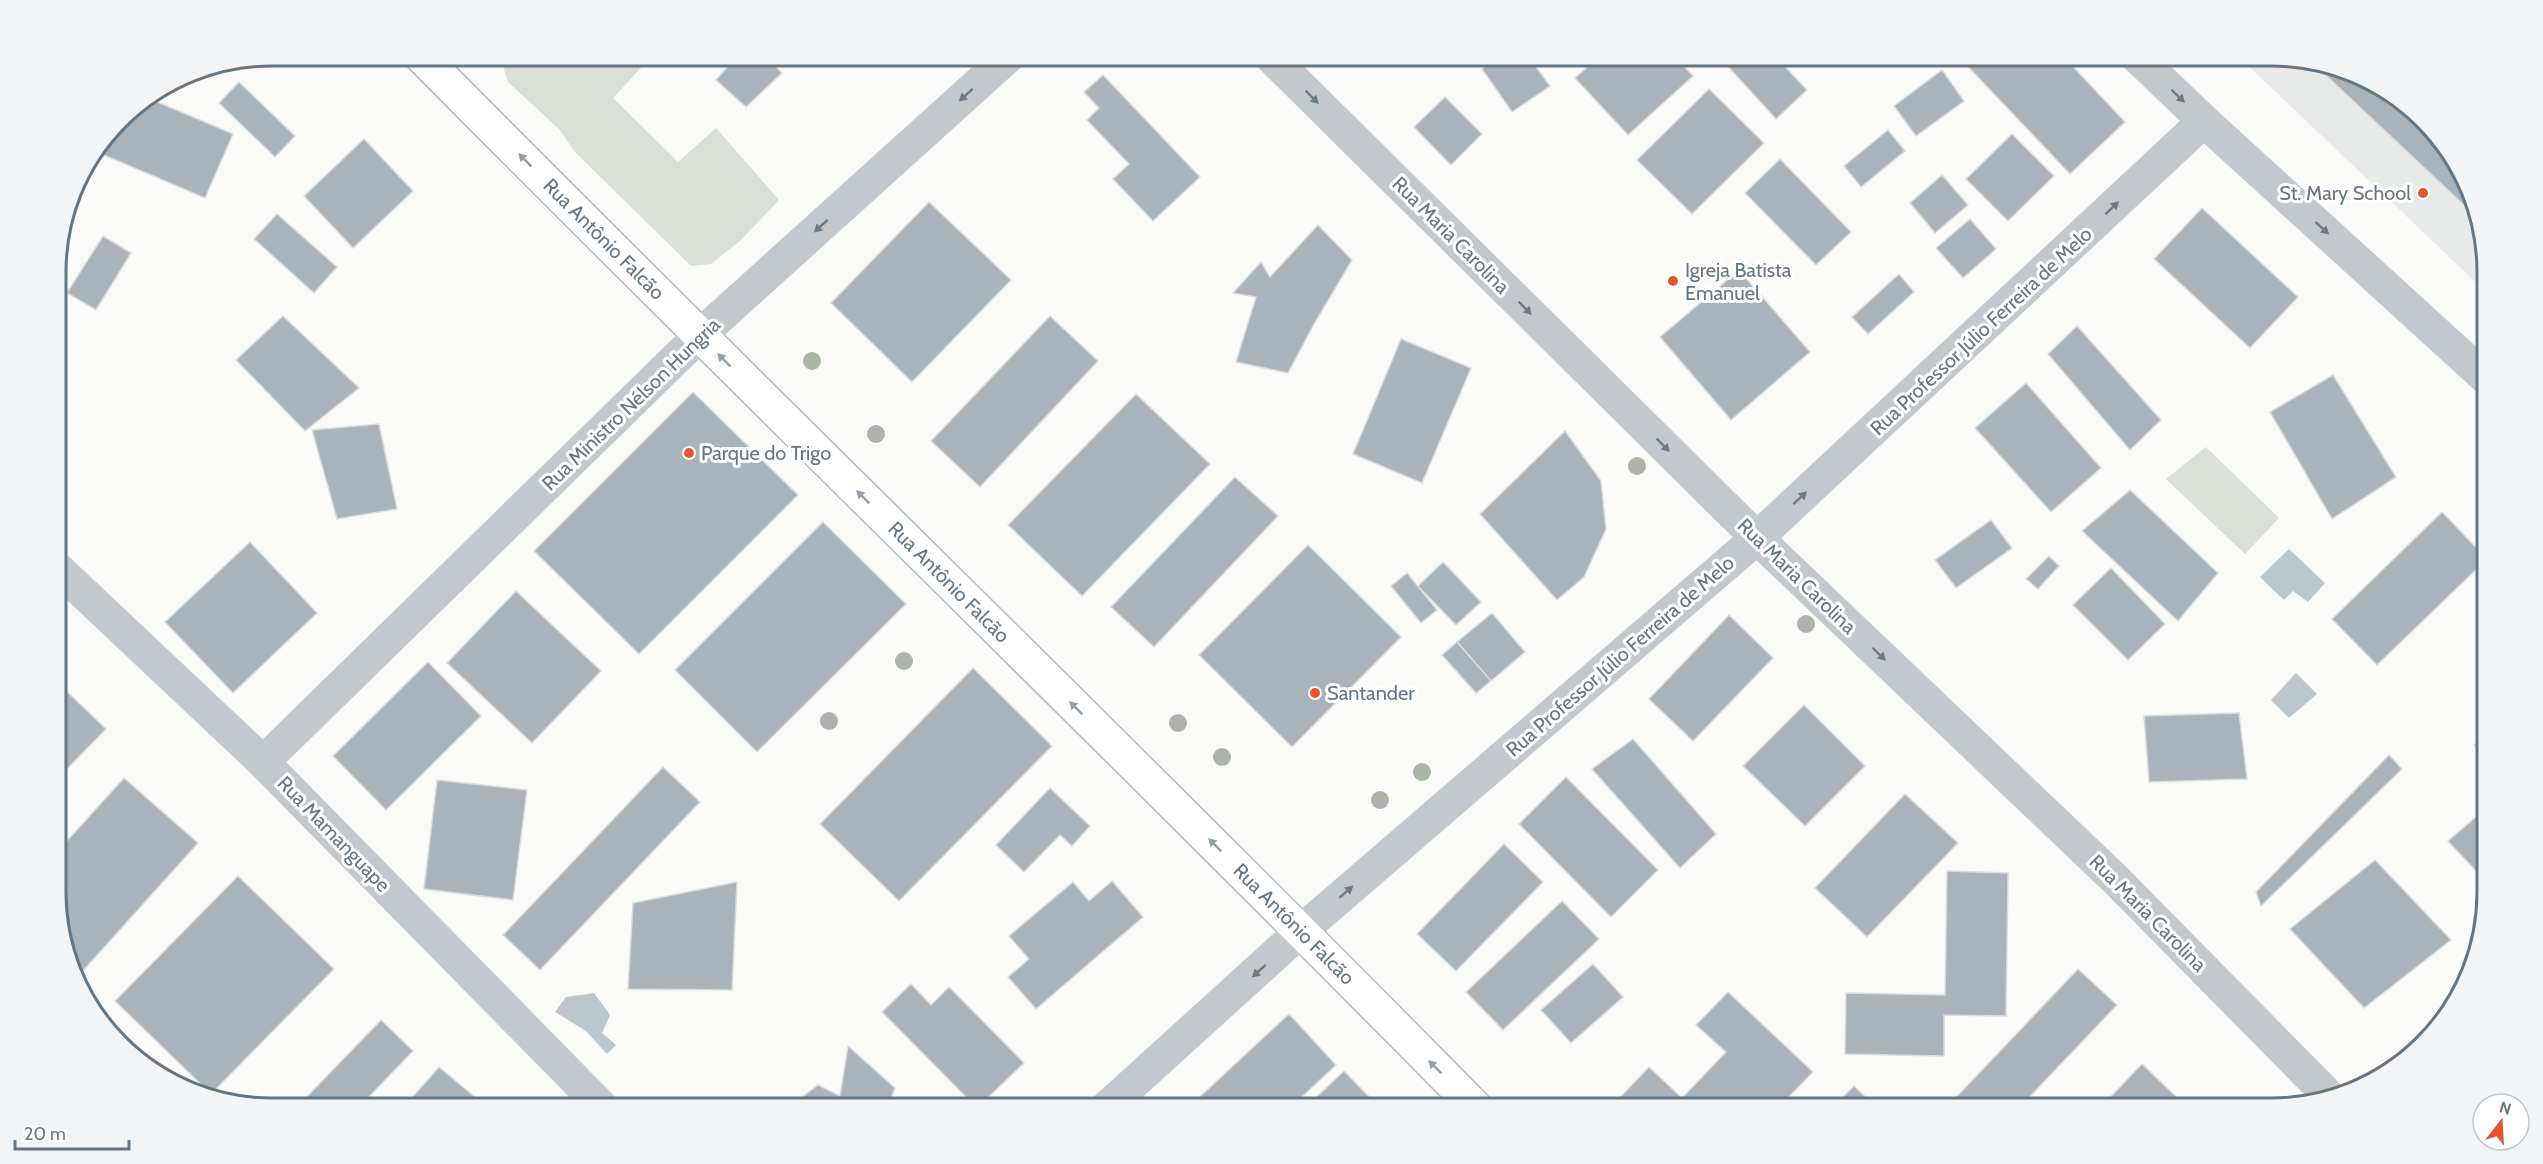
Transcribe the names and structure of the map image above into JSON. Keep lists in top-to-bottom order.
{
  "streets": {
    "main road": ["Rua Antônio Falcão"],
    "street": [
      "Rua Maria Carolina",
      "Rua Professor Júlio Ferreira de Melo",
      "Rua Ministro Nélson Hungria",
      "Rua Mamanguape"
    ]
  },
  "crossings": [
    ["Rua Maria Carolina", "Rua Professor Júlio Ferreira de Melo"],
    ["Rua Antônio Falcão", "Rua Professor Júlio Ferreira de Melo"],
    ["Rua Antônio Falcão", "Rua Ministro Nélson Hungria"],
    ["Rua Ministro Nélson Hungria", "Rua Mamanguape"]
  ],
  "one_way": ["Rua Maria Carolina", "Rua Antônio Falcão", "Rua Ministro Nélson Hungria"],
  "places": [
    "St. Mary School",
    "Igreja Batista Emanuel",
    "Parque do Trigo",
    "Santander"
  ],
  "scale_bar": "20 m",
  "north": "top"
}
